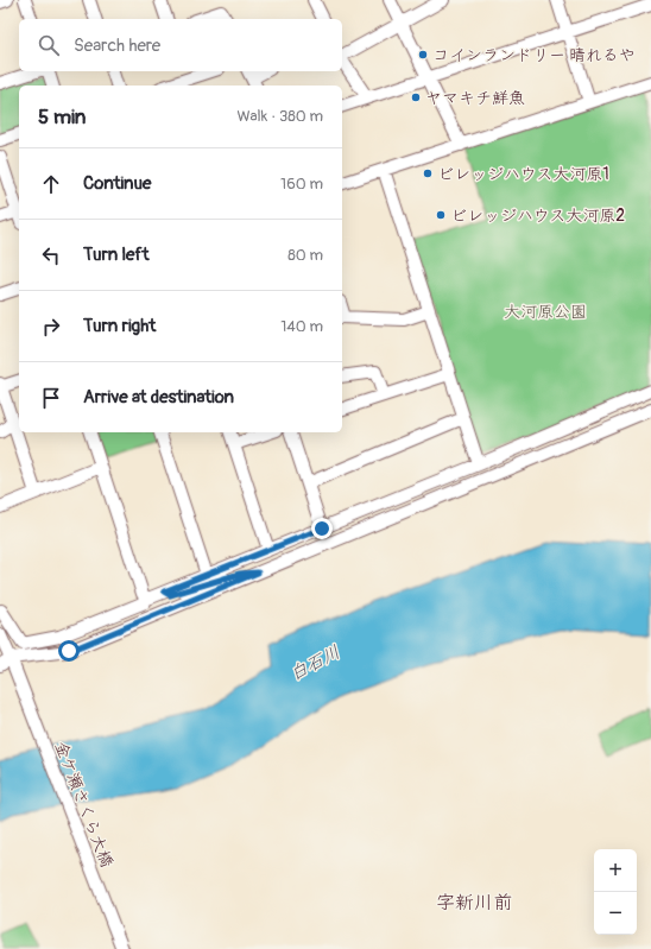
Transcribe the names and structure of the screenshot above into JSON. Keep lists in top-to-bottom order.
{
  "streets": {
    "street": ["金ケ瀬さくら大橋"]
  },
  "districts": ["字新川前"],
  "water": ["白石川"],
  "parks": ["大河原公園"],
  "places": [
    "コインランドリー 晴れるや",
    "ヤマキチ鮮魚",
    "ビレッジハウス大河原1",
    "ビレッジハウス大河原2"
  ],
  "page": {
    "search": "Search here",
    "heading": ["5 min", "Walk · 380 m"],
    "list": [
      ["Continue", "160 m"],
      ["Turn left", "80 m"],
      ["Turn right", "140 m"],
      "Arrive at destination"
    ],
    "map_buttons": ["+", "−"]
  }
}
